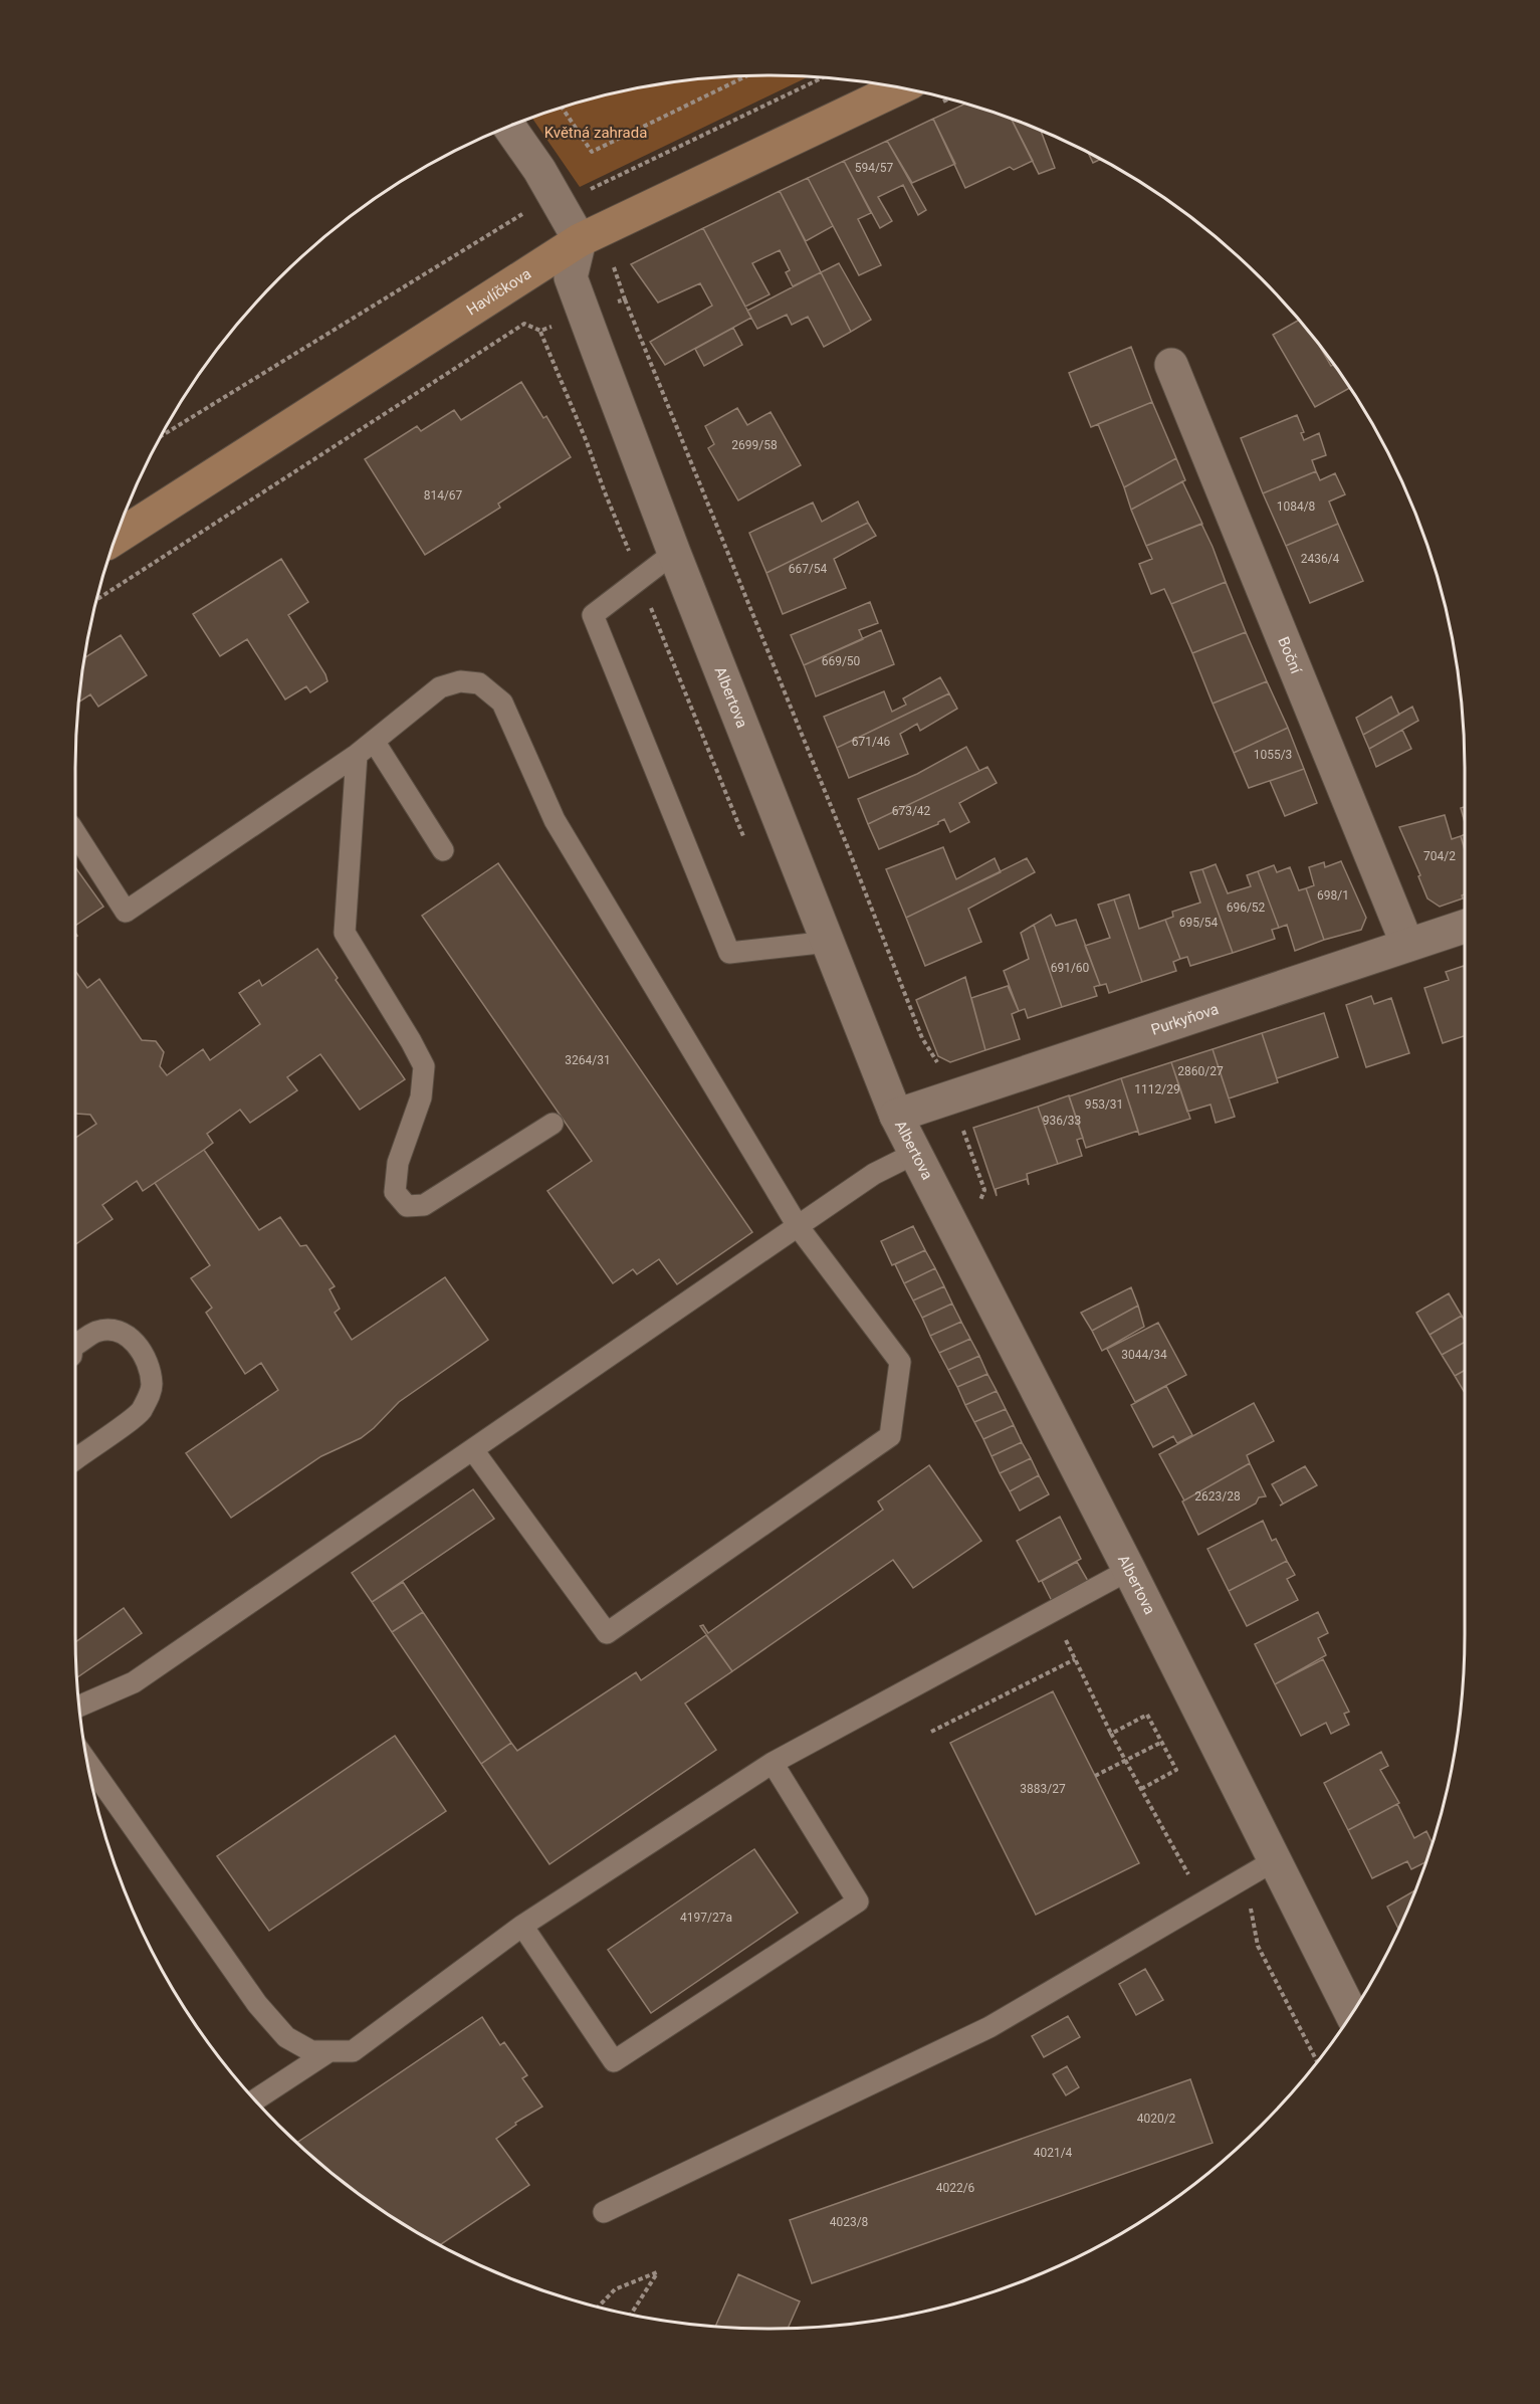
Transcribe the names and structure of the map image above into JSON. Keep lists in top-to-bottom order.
{
  "streets": {
    "street": [
      "Havlíčkova",
      "Boční",
      "Albertova",
      "Purkyňova"
    ]
  },
  "crossings": [
    ["Havlíčkova", "Albertova"],
    ["Boční", "Purkyňova"],
    ["Albertova", "Purkyňova"]
  ],
  "parks": ["Květná zahrada"],
  "house_numbers": [
    "594/57",
    "2699/58",
    "814/67",
    "1084/8",
    "2436/4",
    "667/54",
    "669/50",
    "671/46",
    "1055/3",
    "673/42",
    "704/2",
    "698/1",
    "696/52",
    "695/54",
    "691/60",
    "3264/31",
    "2860/27",
    "1112/29",
    "953/31",
    "936/33",
    "3044/34",
    "2623/28",
    "3883/27",
    "4197/27a",
    "4020/2",
    "4021/4",
    "4022/6",
    "4023/8"
  ]
}
